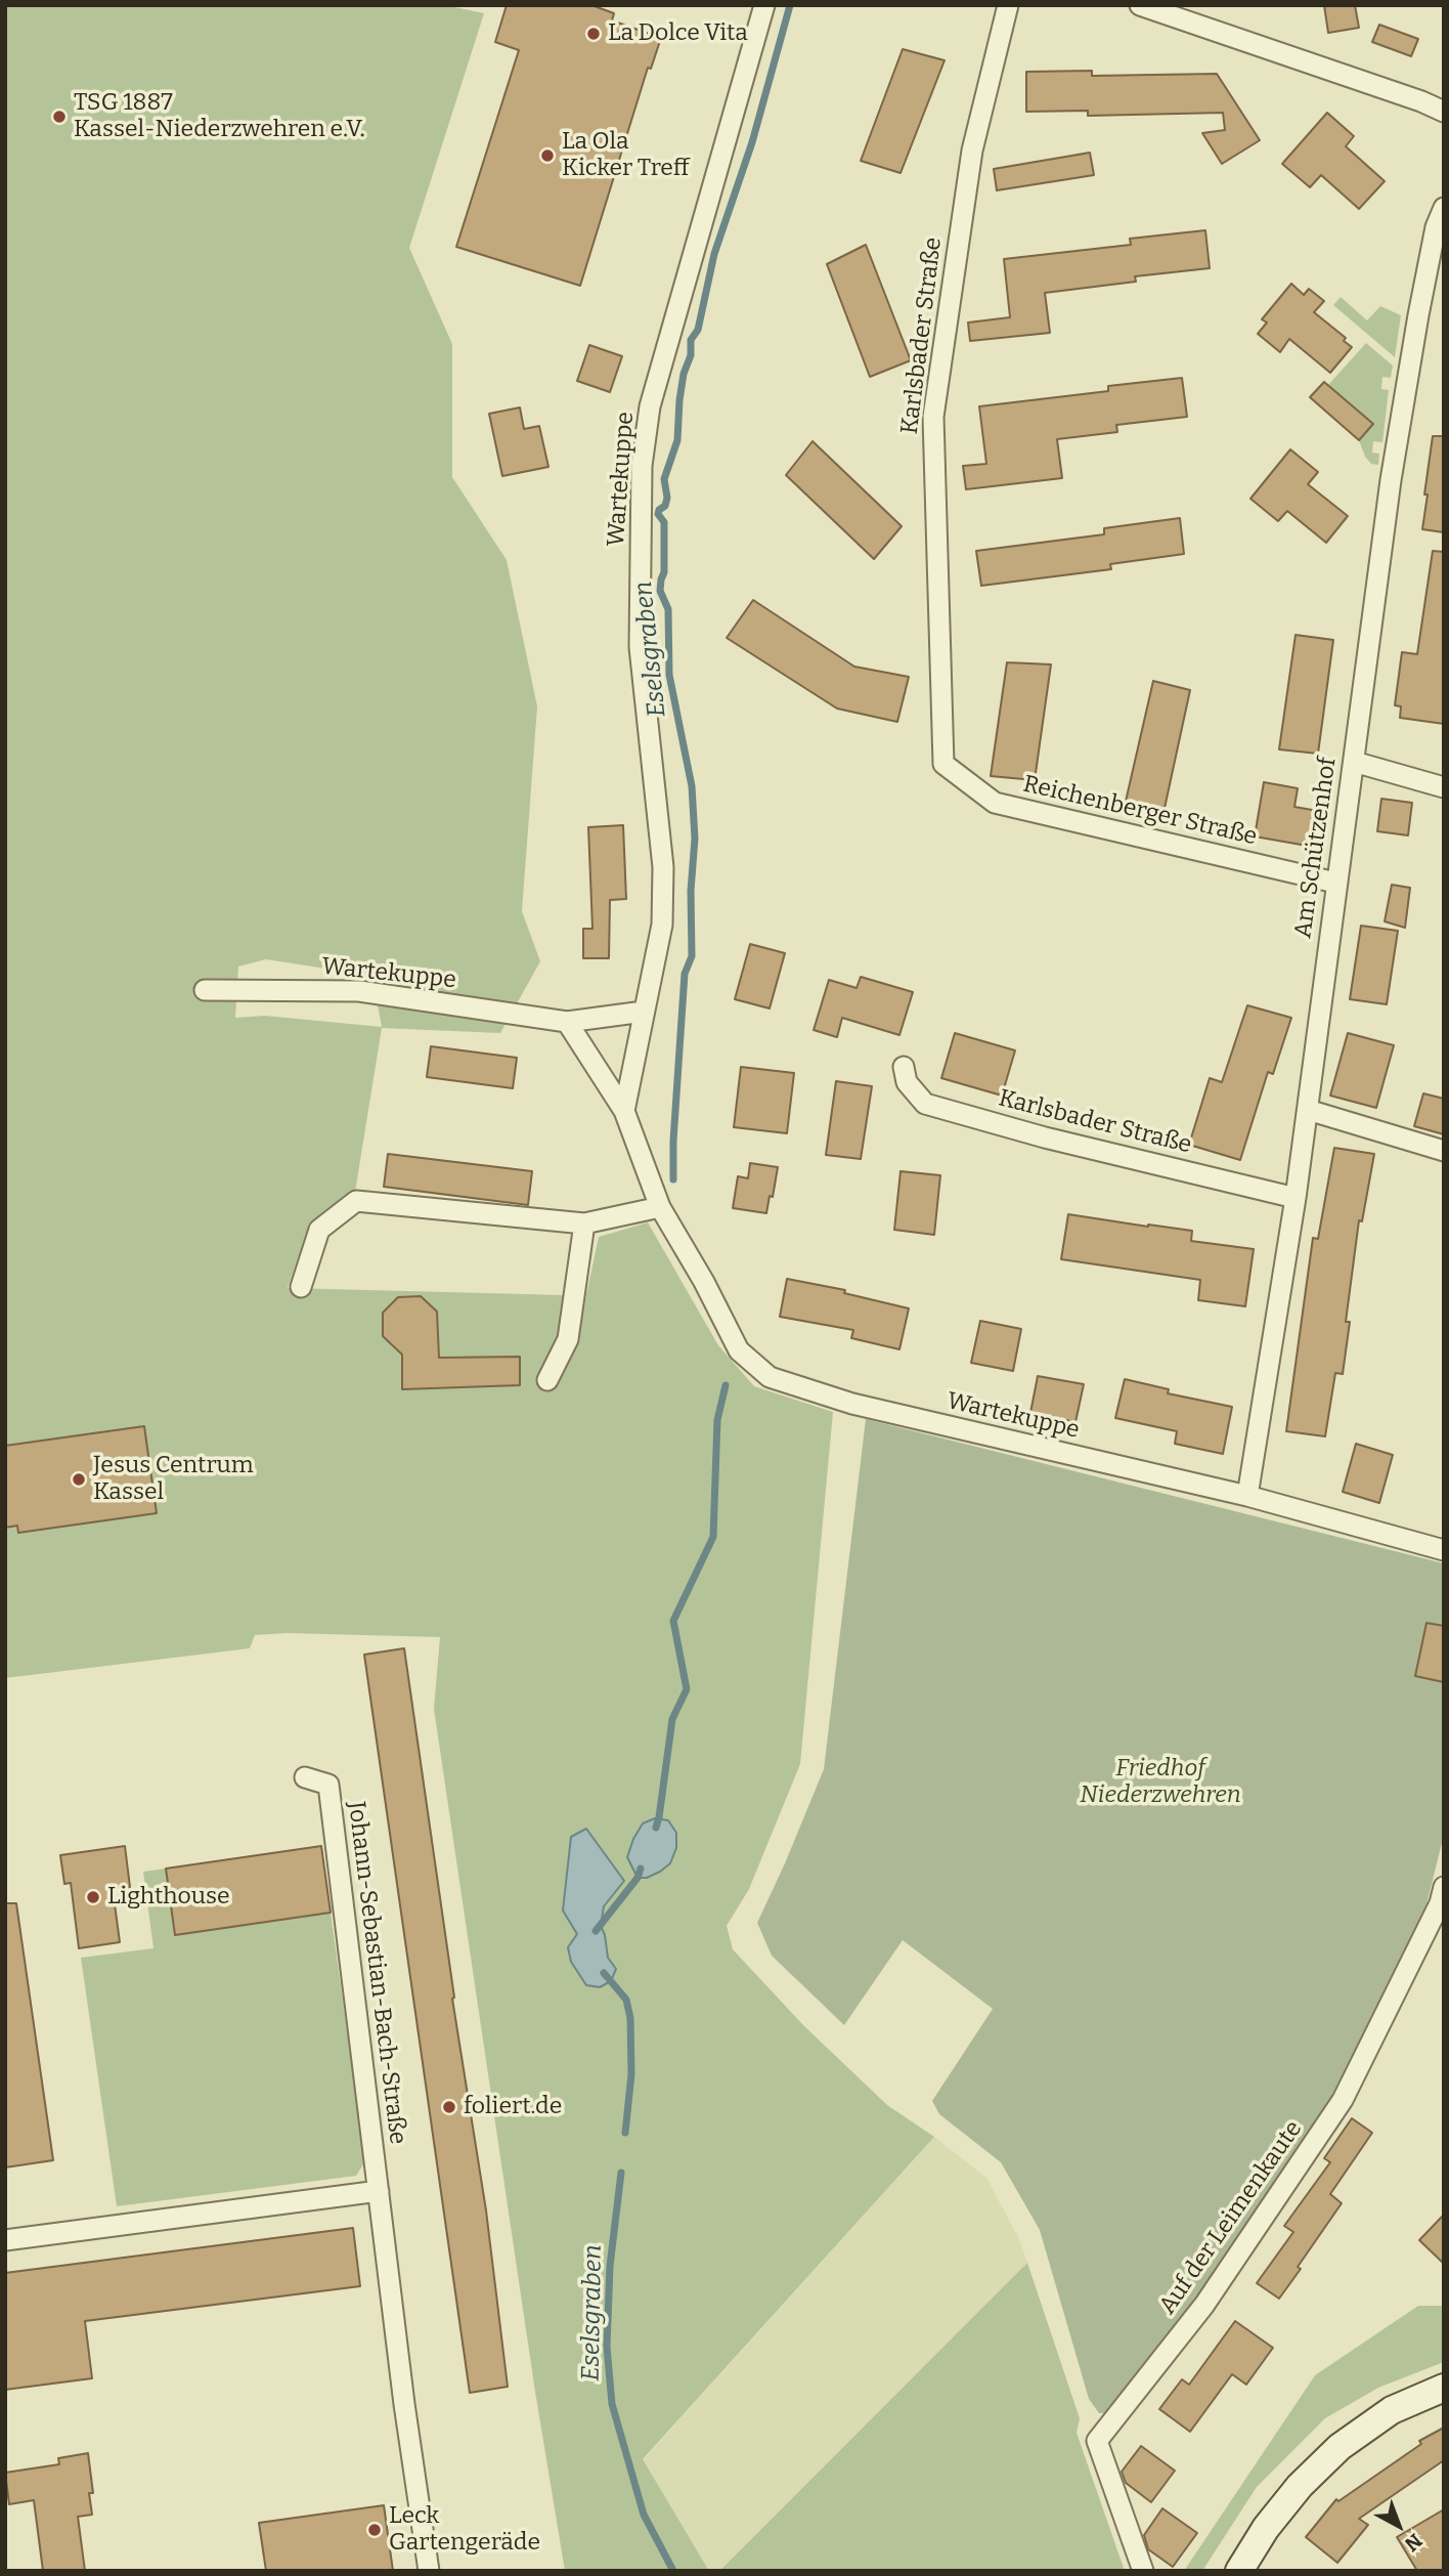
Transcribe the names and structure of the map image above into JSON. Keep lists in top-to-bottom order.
{
  "streets": {
    "street": [
      "Karlsbader Straße",
      "Wartekuppe",
      "Reichenberger Straße",
      "Am Schützenhof",
      "Johann-Sebastian-Bach-Straße",
      "Auf der Leimenkaute"
    ]
  },
  "crossings": [
    ["Karlsbader Straße", "Reichenberger Straße"],
    ["Karlsbader Straße", "Am Schützenhof"],
    ["Wartekuppe", "Am Schützenhof"],
    ["Reichenberger Straße", "Am Schützenhof"]
  ],
  "water": ["Eselsgraben"],
  "parks": ["Friedhof Niederzwehren"],
  "places": [
    "La Dolce Vita",
    "TSG 1887 Kassel-Niederzwehren e.V.",
    "La Ola Kicker Treff",
    "Jesus Centrum Kassel",
    "Lighthouse",
    "foliert.de",
    "Leck Gartengeräde"
  ],
  "north": "bottom right"
}
